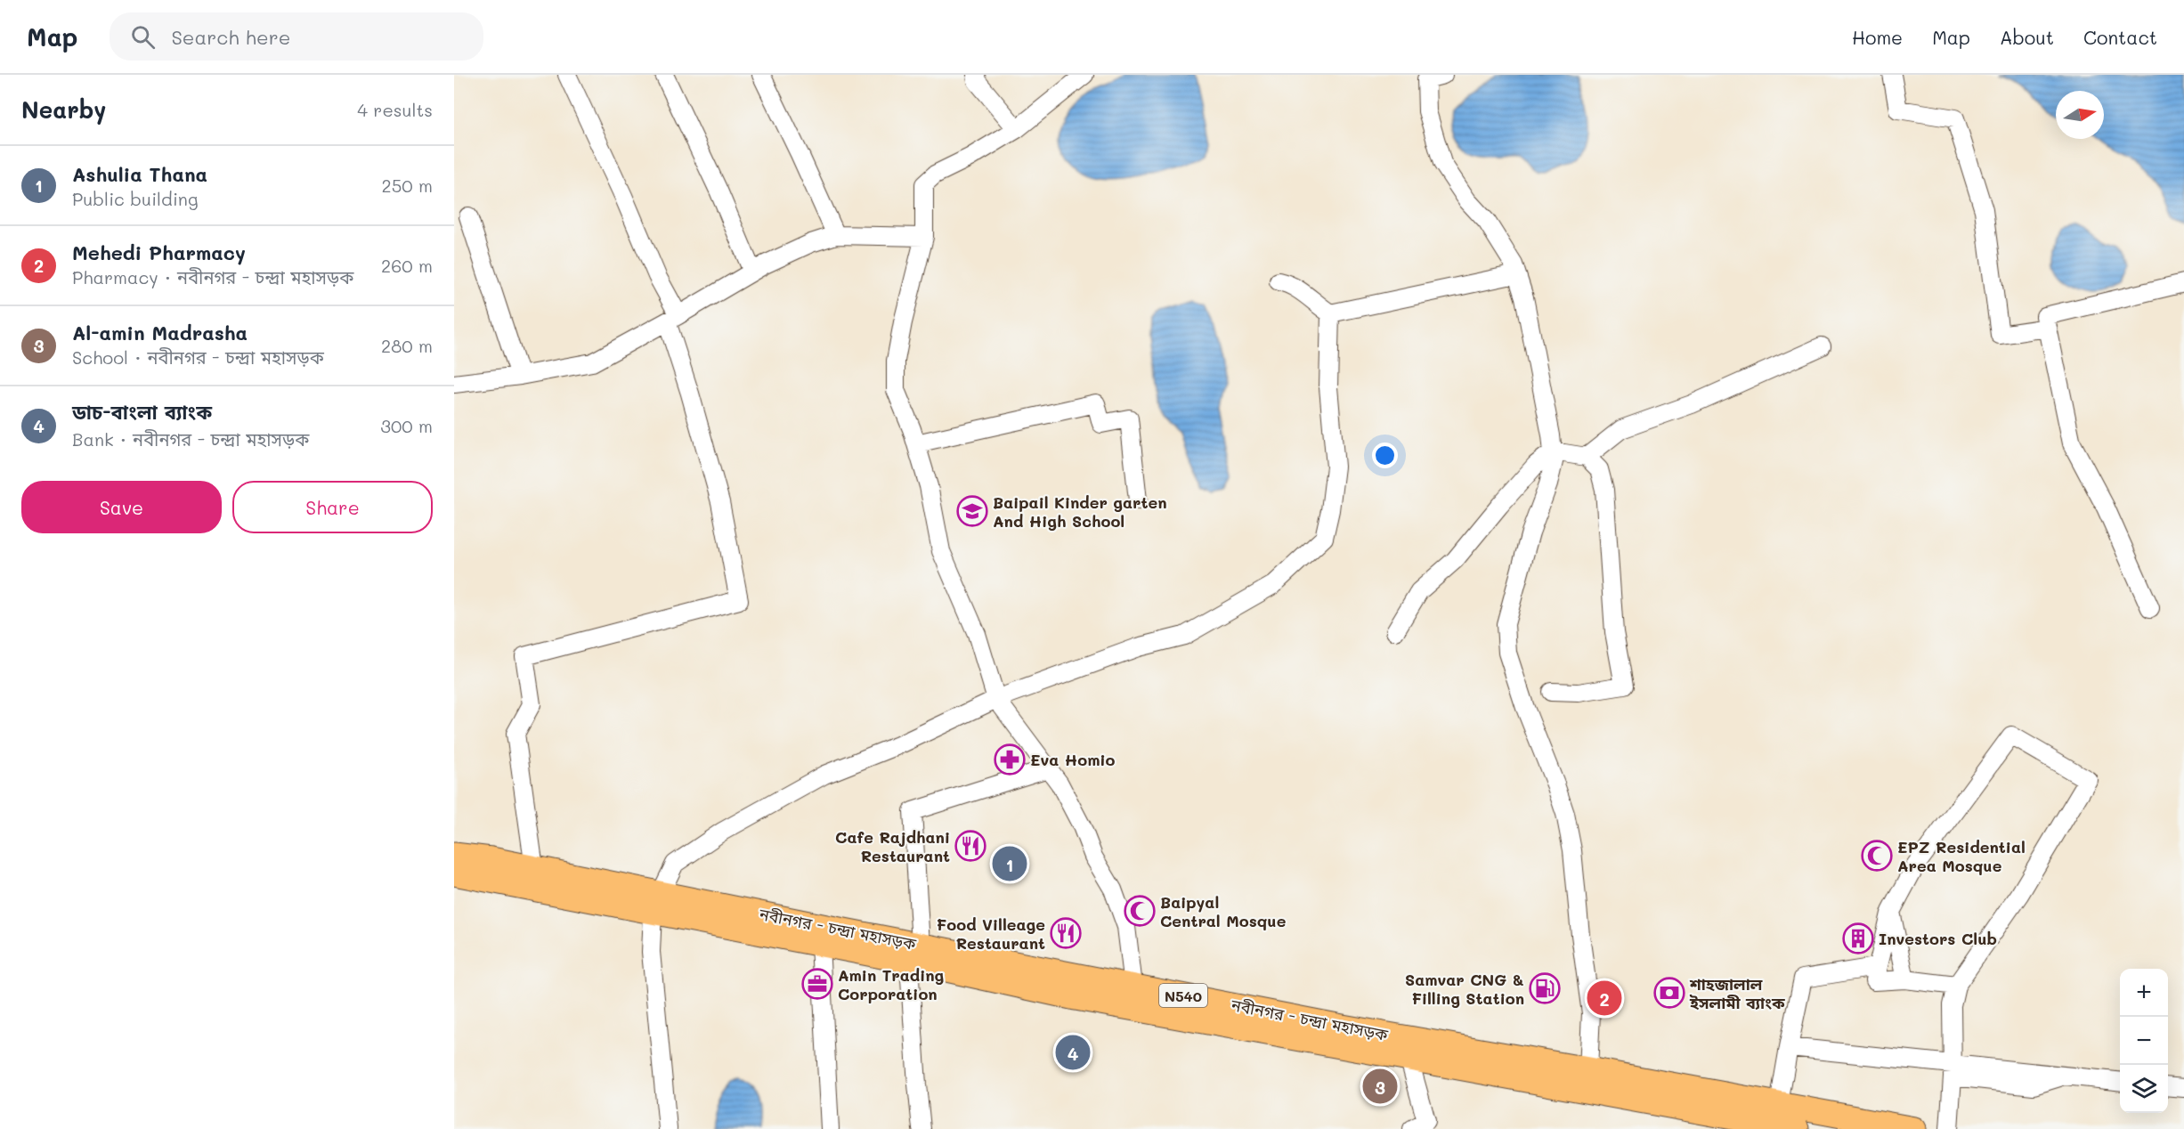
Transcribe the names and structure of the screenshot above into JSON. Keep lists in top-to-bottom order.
{
  "streets": {
    "highway": ["নবীনগর - চন্দ্রা মহাসড়ক", "N540"]
  },
  "places": {
    "school or university": ["Baipail Kinder garten And High School"],
    "pharmacy": ["Eva Homio"],
    "restaurant": ["Cafe Rajdhani Restaurant", "Food Villeage Restaurant"],
    "mosque": ["EPZ Residential Area Mosque", "Baipyal Central Mosque"],
    "building": ["Investors Club"],
    "office": ["Amin Trading Corporation"],
    "fuel station": ["Samvar CNG & Filling Station"],
    "bank": ["শাহজালাল ইসলামী ব্যাংক"]
  },
  "north": "right",
  "page": {
    "header": "Map",
    "search": "Search here",
    "nav": [
      "Home",
      "Map",
      "About",
      "Contact"
    ],
    "heading": ["Nearby", "4 results"],
    "list": [
      {
        "mark": "1",
        "name": "Ashulia Thana",
        "note": "Public building",
        "value": "250 m"
      },
      {
        "mark": "2",
        "name": "Mehedi Pharmacy",
        "note": "Pharmacy · নবীনগর - চন্দ্রা মহাসড়ক",
        "value": "260 m"
      },
      {
        "mark": "3",
        "name": "Al-amin Madrasha",
        "note": "School · নবীনগর - চন্দ্রা মহাসড়ক",
        "value": "280 m"
      },
      {
        "mark": "4",
        "name": "ডাচ-বাংলা ব্যাংক",
        "note": "Bank · নবীনগর - চন্দ্রা মহাসড়ক",
        "value": "300 m"
      }
    ],
    "buttons": ["Save", "Share"],
    "pins": [
      "1",
      "2",
      "4",
      "3"
    ],
    "map_buttons": ["+", "−"]
  }
}
